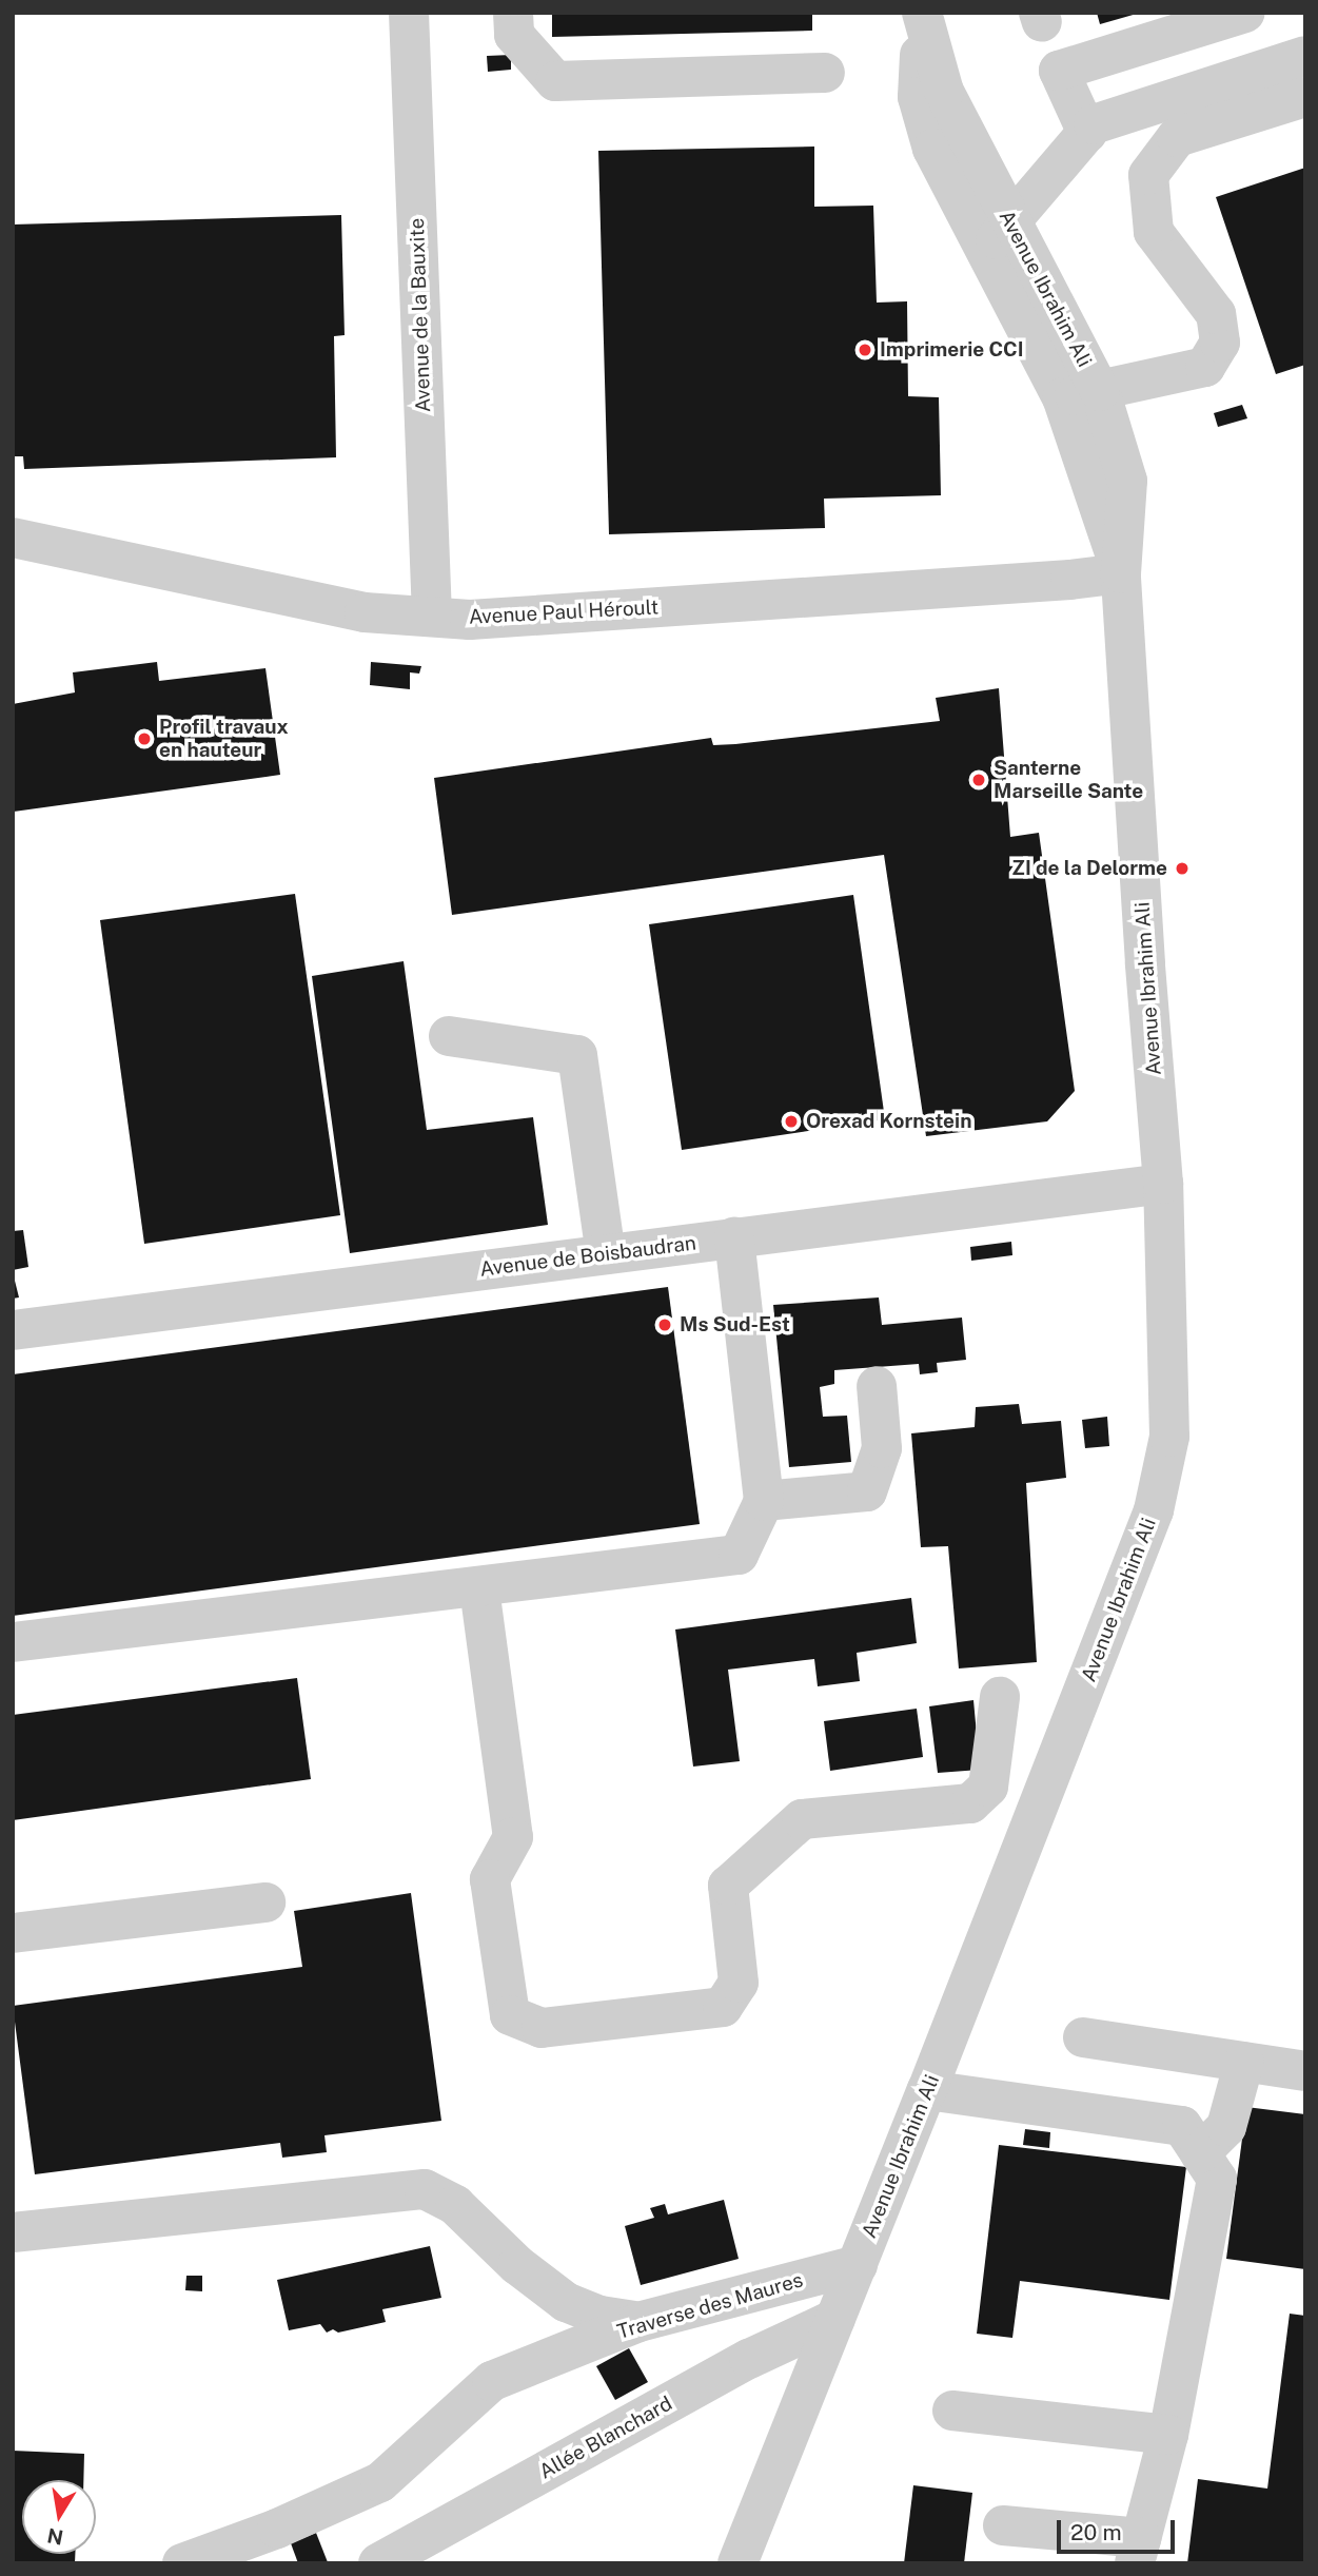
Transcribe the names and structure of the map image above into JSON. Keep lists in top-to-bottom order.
{
  "streets": {
    "street": [
      "Avenue Ibrahim Ali",
      "Avenue de la Bauxite",
      "Avenue Paul Héroult",
      "Avenue de Boisbaudran",
      "Traverse des Maures",
      "Allée Blanchard"
    ]
  },
  "crossings": [
    ["Avenue Ibrahim Ali", "Avenue Paul Héroult"],
    ["Avenue Ibrahim Ali", "Avenue de Boisbaudran"],
    ["Avenue Ibrahim Ali", "Traverse des Maures"],
    ["Avenue Ibrahim Ali", "Allée Blanchard"],
    ["Avenue de la Bauxite", "Avenue Paul Héroult"]
  ],
  "places": [
    "Imprimerie CCI",
    "Profil travaux en hauteur",
    "Santerne Marseille Sante",
    "ZI de la Delorme",
    "Orexad Kornstein",
    "Ms Sud-Est"
  ],
  "scale_bar": "20 m",
  "north": "bottom"
}
